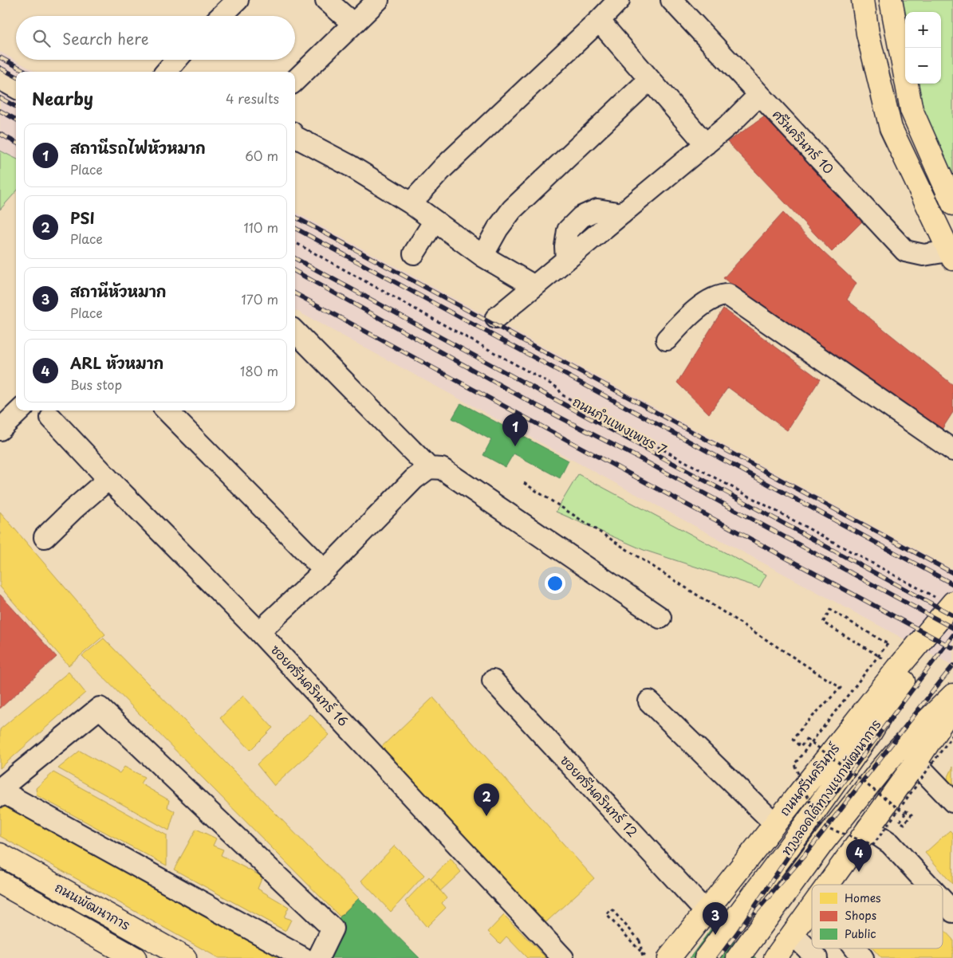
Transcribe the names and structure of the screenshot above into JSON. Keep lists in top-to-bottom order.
{
  "streets": {
    "main road": ["ถนนศรีนครินทร์", "ทางลอดใต้ทางแยกพัฒนาการ", "ถนนพัฒนาการ"],
    "street": ["ศรีนครินทร์ 10", "ซอยศรีนครินทร์ 16", "ซอยศรีนครินทร์ 12"],
    "path": ["ถนนกำแพงเพชร 7"]
  },
  "crossings": [
    ["ถนนกำแพงเพชร 7", "ถนนศรีนครินทร์"],
    ["ถนนกำแพงเพชร 7", "ทางลอดใต้ทางแยกพัฒนาการ"],
    ["ถนนศรีนครินทร์", "ทางลอดใต้ทางแยกพัฒนาการ"],
    ["ถนนศรีนครินทร์", "ซอยศรีนครินทร์ 12"]
  ],
  "legend": ["Homes", "Shops", "Public"],
  "page": {
    "map_buttons": ["+", "−"],
    "search": "Search here",
    "heading": ["Nearby", "4 results"],
    "list": [
      {
        "mark": "1",
        "name": "สถานีรถไฟหัวหมาก",
        "note": "Place",
        "value": "60 m"
      },
      {
        "mark": "2",
        "name": "PSI",
        "note": "Place",
        "value": "110 m"
      },
      {
        "mark": "3",
        "name": "สถานีหัวหมาก",
        "note": "Place",
        "value": "170 m"
      },
      {
        "mark": "4",
        "name": "ARL หัวหมาก",
        "note": "Bus stop",
        "value": "180 m"
      }
    ],
    "pins": [
      "1",
      "2",
      "4",
      "3"
    ]
  }
}
